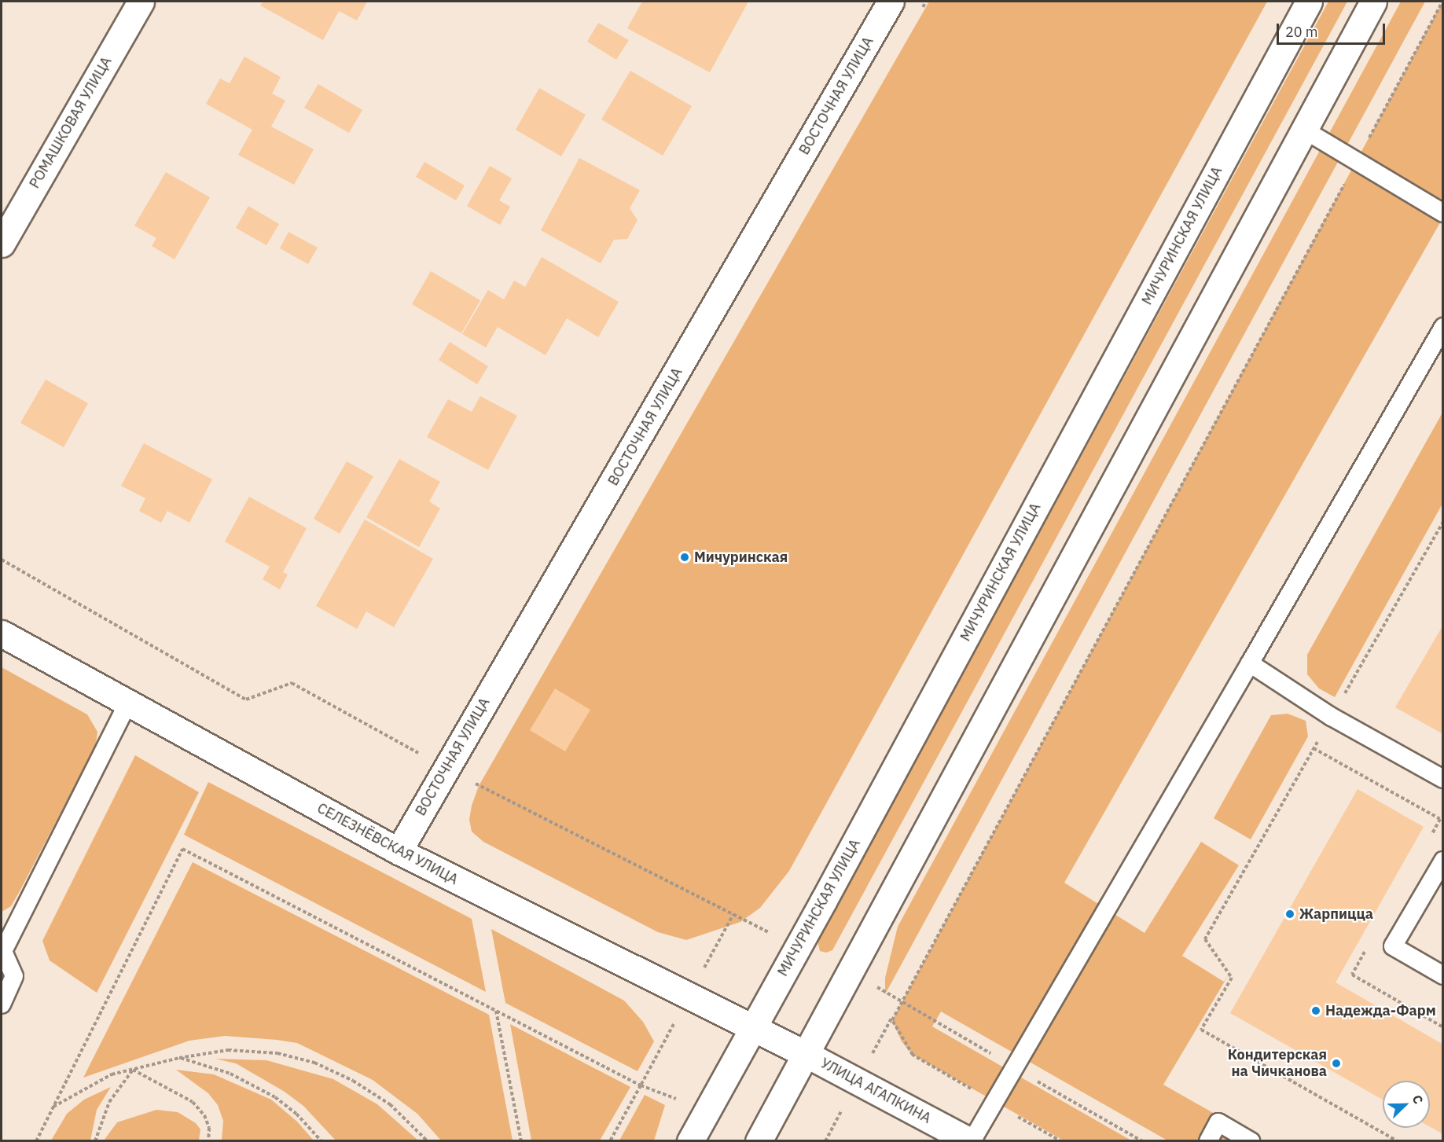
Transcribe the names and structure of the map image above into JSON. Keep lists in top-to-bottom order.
{
  "streets": {
    "main road": [
      "ВОСТОЧНАЯ УЛИЦА",
      "РОМАШКОВАЯ УЛИЦА",
      "МИЧУРИНСКАЯ УЛИЦА",
      "СЕЛЕЗНЁВСКАЯ УЛИЦА",
      "УЛИЦА АГАПКИНА"
    ]
  },
  "crossings": [
    ["ВОСТОЧНАЯ УЛИЦА", "СЕЛЕЗНЁВСКАЯ УЛИЦА"],
    ["МИЧУРИНСКАЯ УЛИЦА", "СЕЛЕЗНЁВСКАЯ УЛИЦА"],
    ["СЕЛЕЗНЁВСКАЯ УЛИЦА", "УЛИЦА АГАПКИНА"]
  ],
  "places": [
    "Мичуринская",
    "Жарпицца",
    "Надежда-Фарм",
    "Кондитерская на Чичканова"
  ],
  "scale_bar": "20 m",
  "north": "top right"
}
